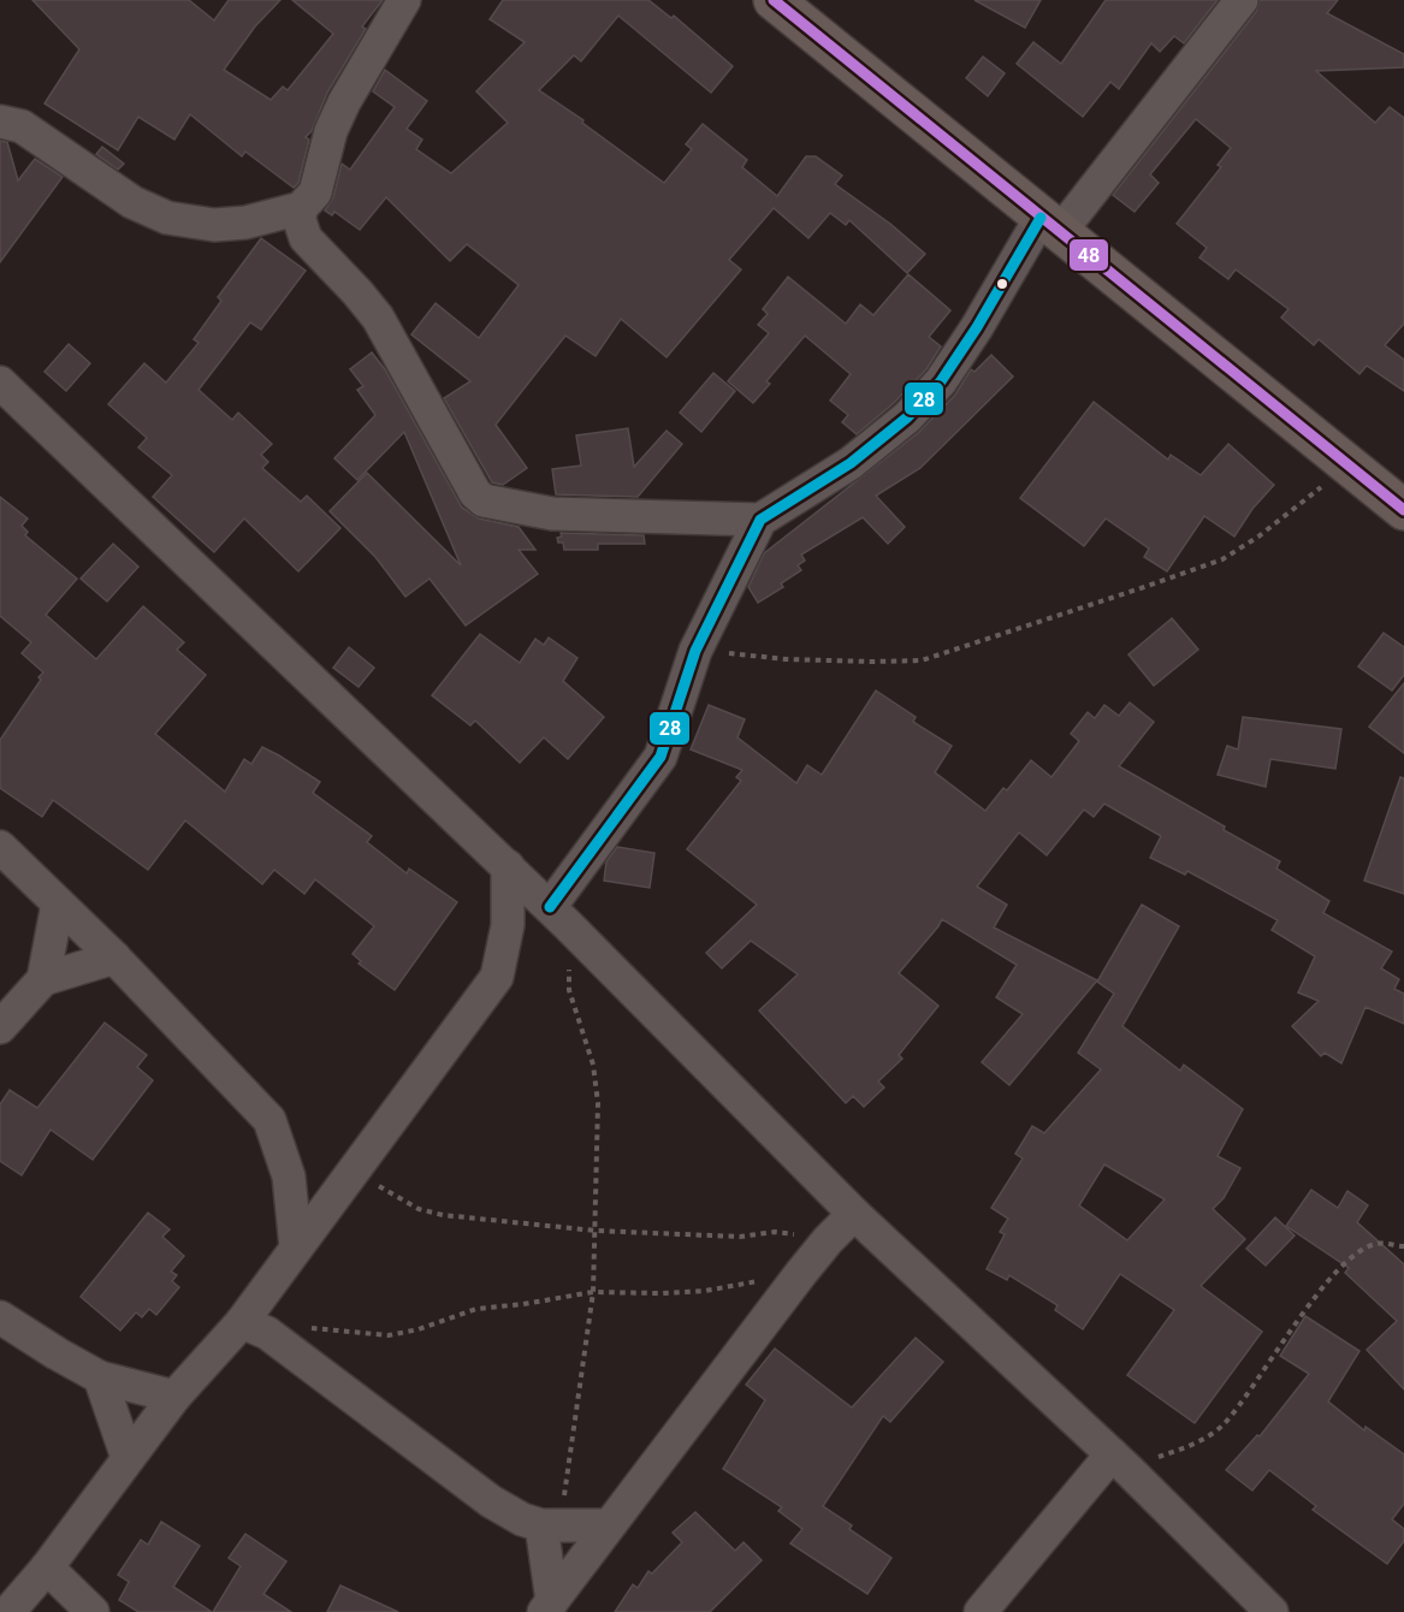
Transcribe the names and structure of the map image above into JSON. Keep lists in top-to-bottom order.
{
  "lines": ["transit line 48", "transit line 28"]
}
